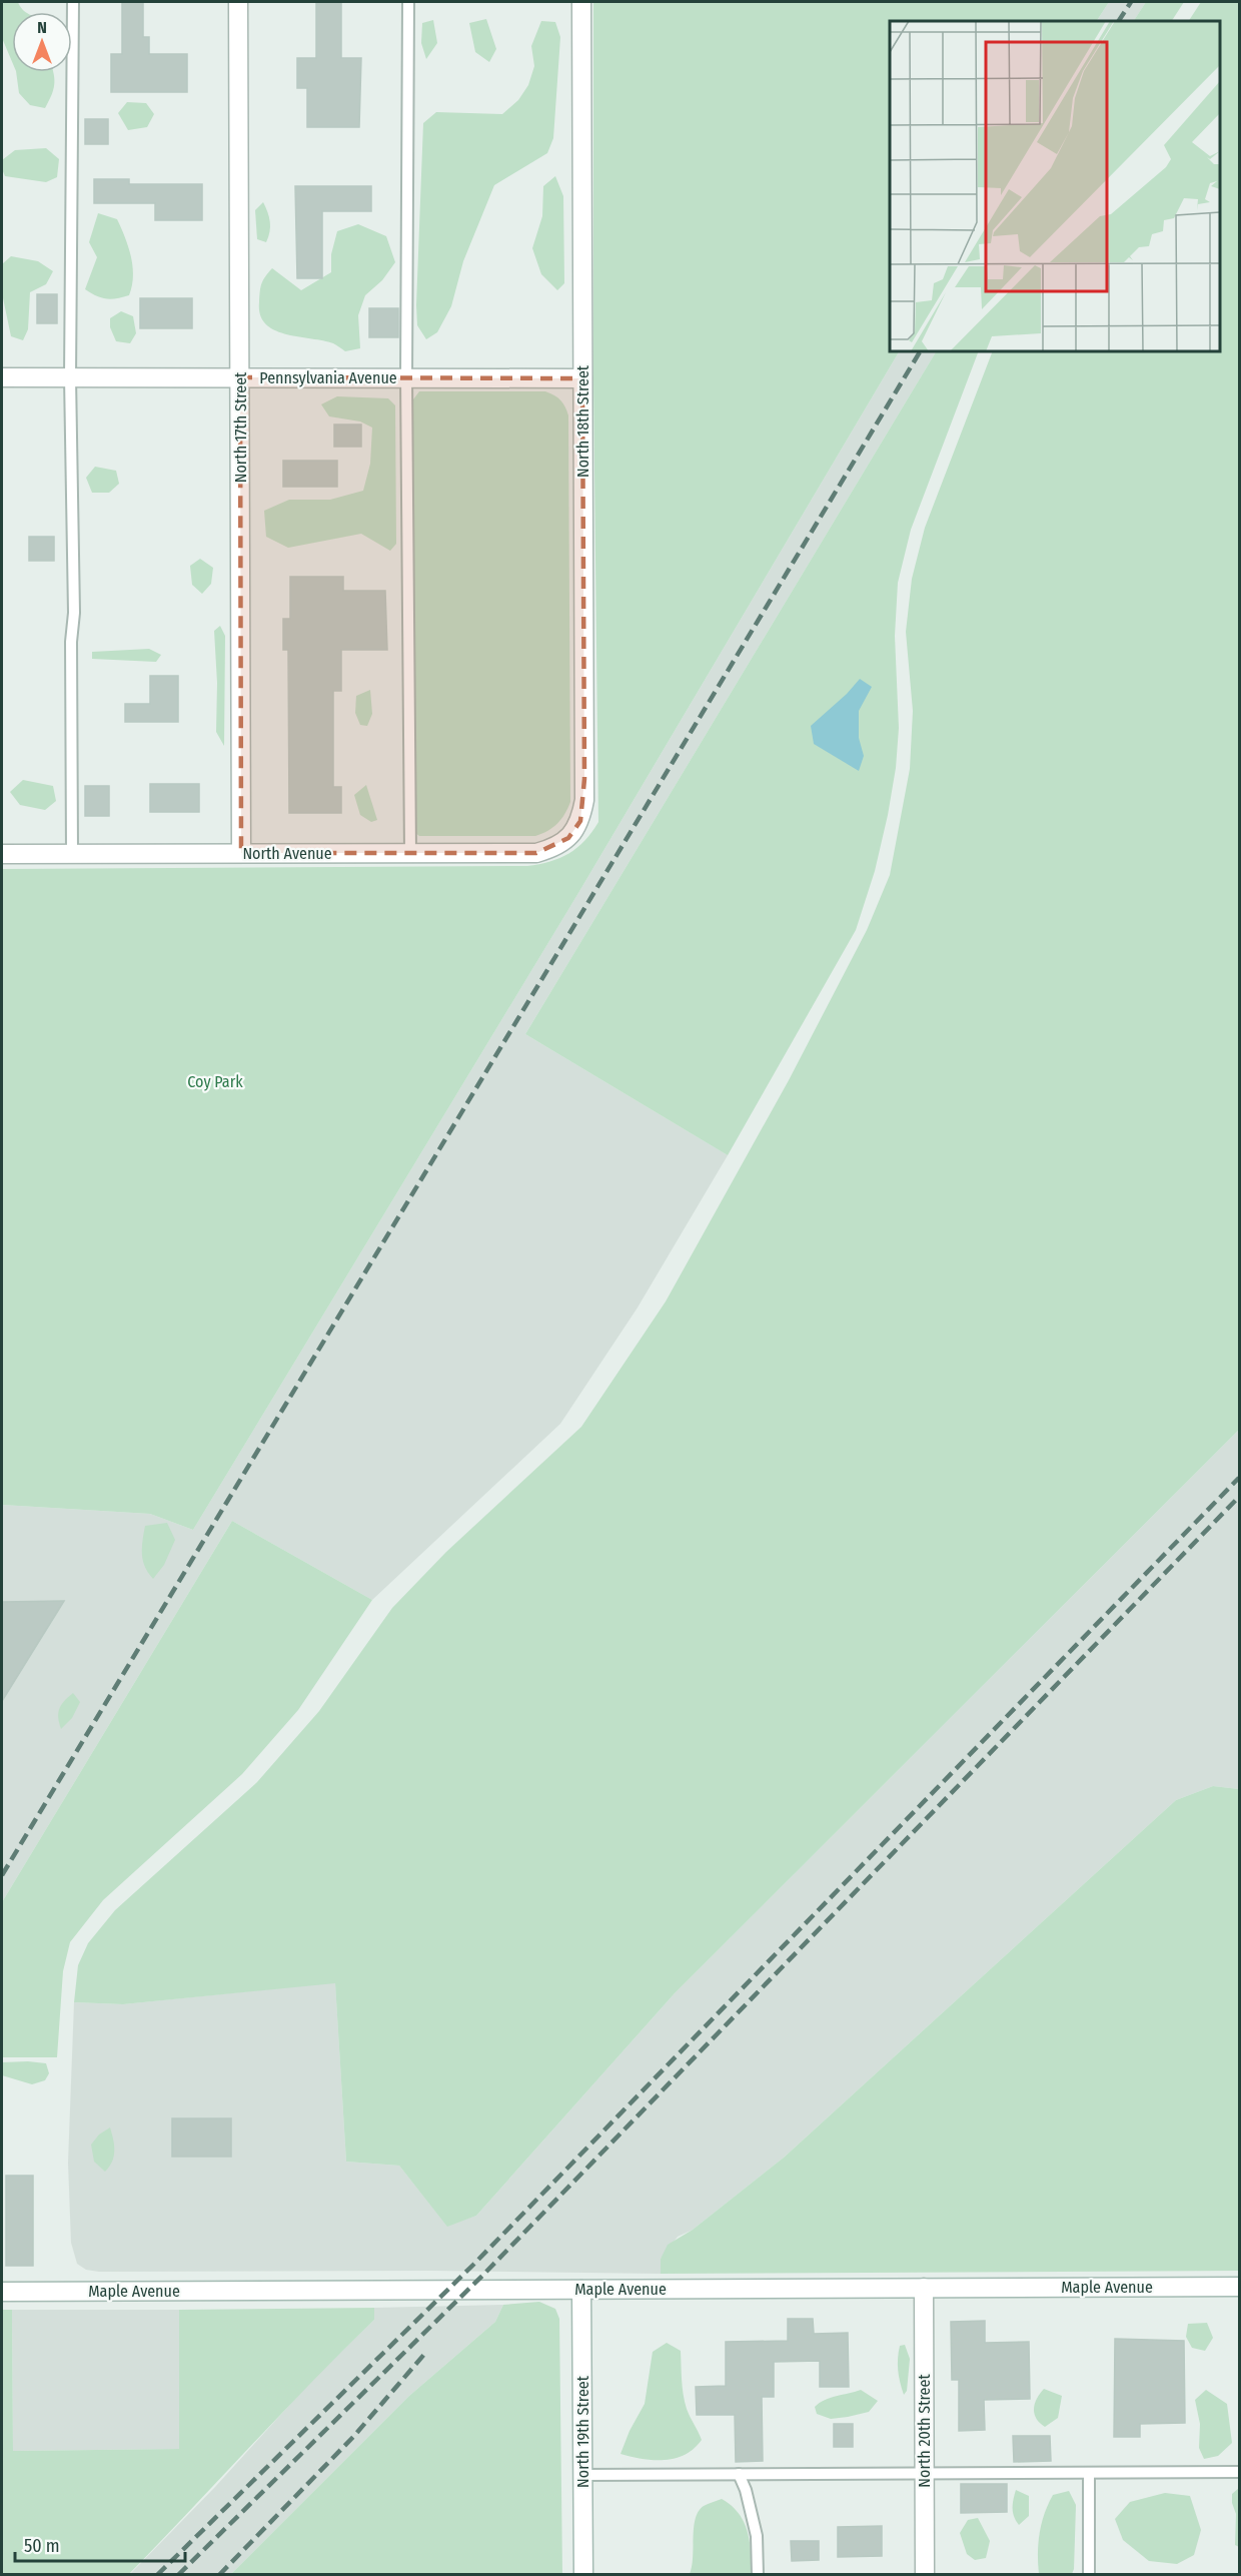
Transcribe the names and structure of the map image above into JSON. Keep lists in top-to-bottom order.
{
  "streets": {
    "street": [
      "Pennsylvania Avenue",
      "North 18th Street",
      "North 17th Street",
      "North Avenue",
      "Maple Avenue",
      "North 20th Street",
      "North 19th Street"
    ]
  },
  "crossings": [
    ["Pennsylvania Avenue", "North 18th Street"],
    ["Pennsylvania Avenue", "North 17th Street"],
    ["North 18th Street", "North Avenue"],
    ["North 17th Street", "North Avenue"],
    ["Maple Avenue", "North 20th Street"],
    ["Maple Avenue", "North 19th Street"]
  ],
  "parks": ["Coy Park"],
  "scale_bar": "50 m",
  "north": "top"
}
